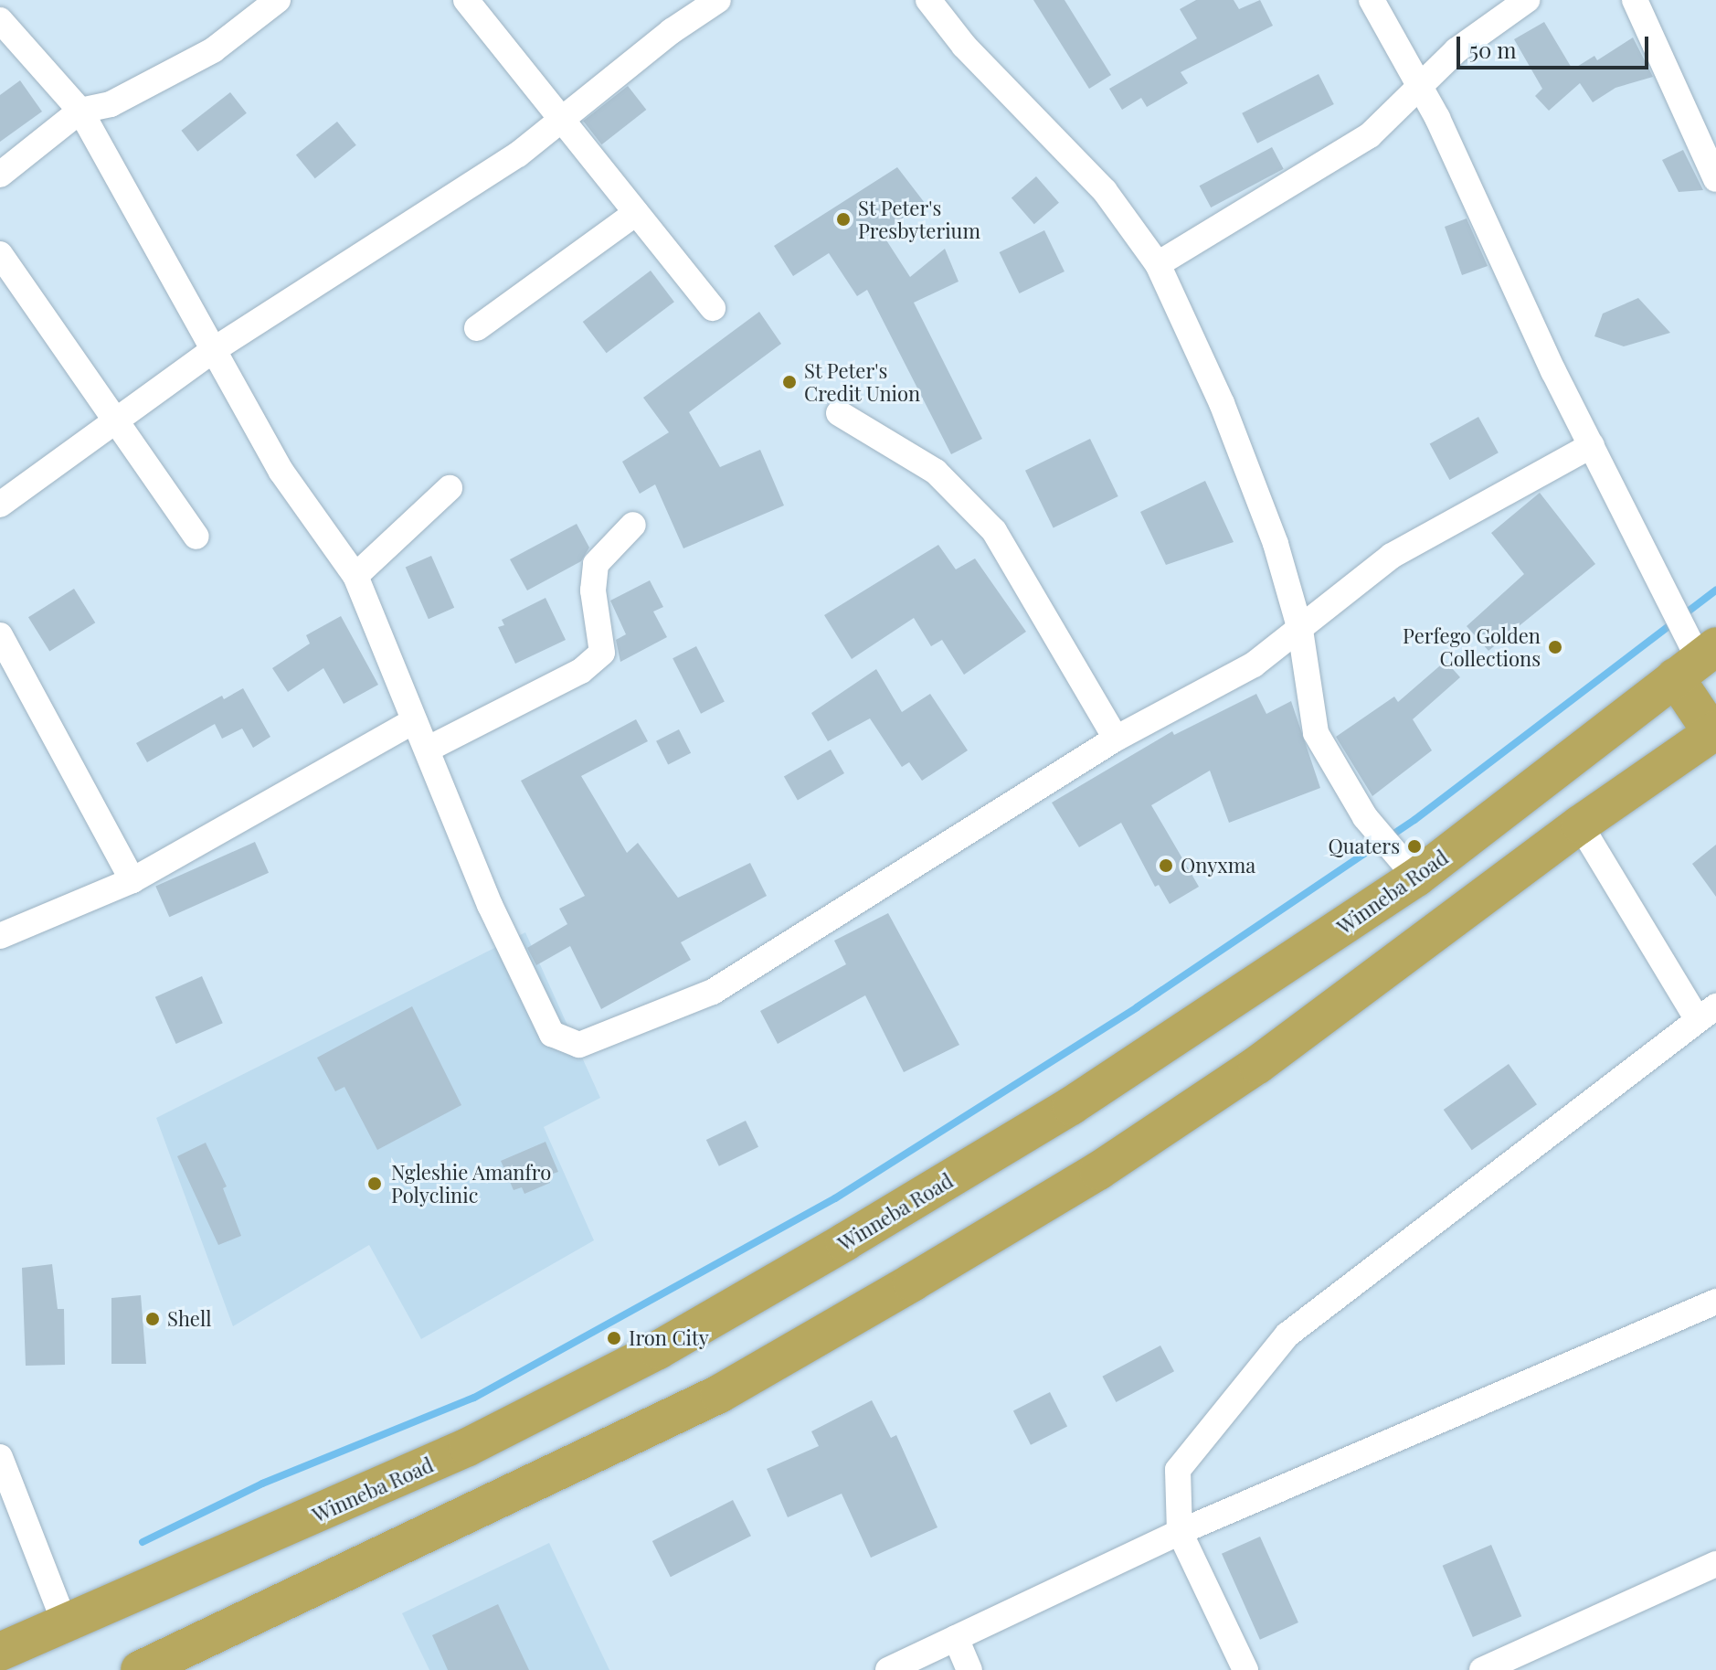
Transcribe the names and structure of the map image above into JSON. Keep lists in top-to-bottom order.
{
  "streets": {
    "highway": ["Winneba Road"]
  },
  "places": [
    "St Peter's Presbyterium",
    "St Peter's Credit Union",
    "Perfego Golden Collections",
    "Quaters",
    "Onyxma",
    "Ngleshie Amanfro Polyclinic",
    "Shell",
    "Iron City"
  ],
  "scale_bar": "50 m"
}
